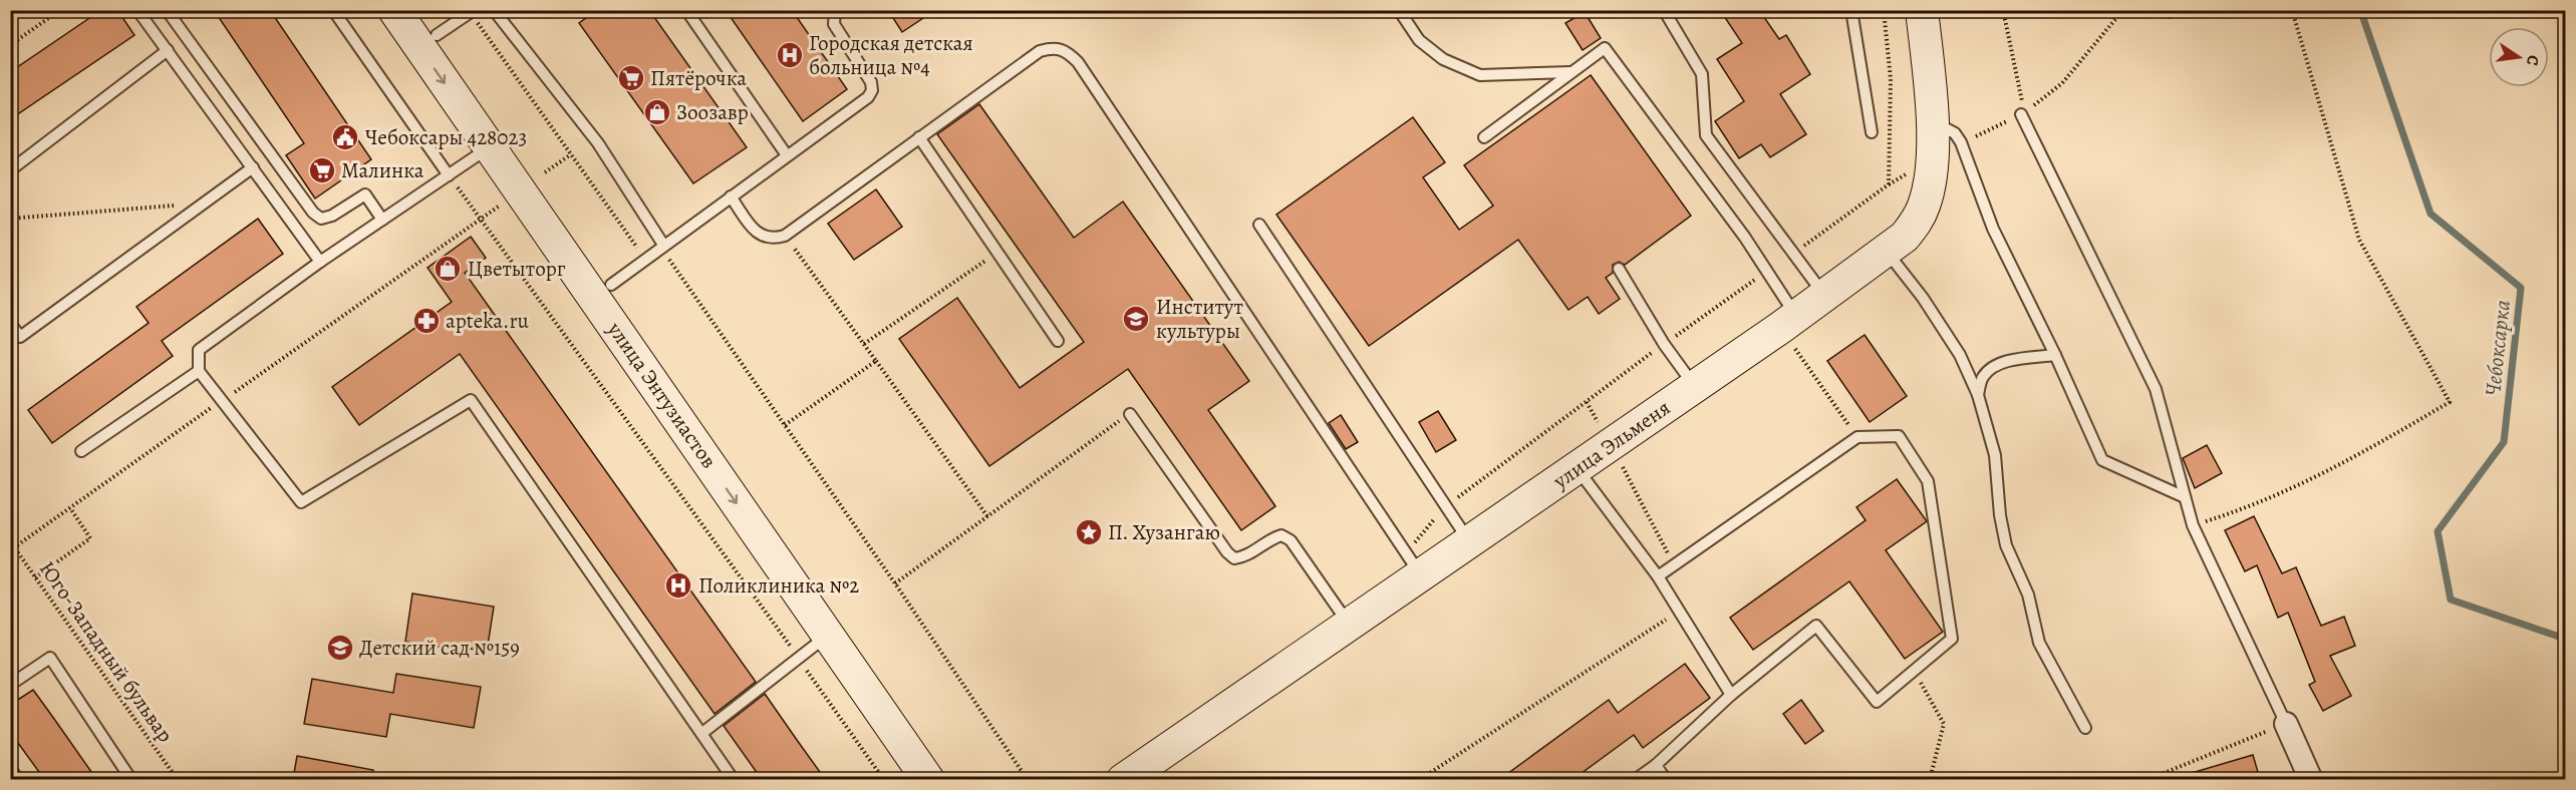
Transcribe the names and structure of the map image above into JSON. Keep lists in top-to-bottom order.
{
  "streets": {
    "street": ["улица Энтузиастов", "улица Эльменя"],
    "path": ["Юго-Западный бульвар"]
  },
  "water": ["Чебоксарка"],
  "places": {
    "hospital": ["Городская детская больница №4", "Поликлиника №2"],
    "supermarket": ["Пятёрочка", "Малинка"],
    "shop": ["Зоозавр", "Цветыторг"],
    "public building": ["Чебоксары 428023"],
    "school or university": ["Институт культуры", "Детский сад №159"],
    "pharmacy": ["apteka.ru"],
    "place": ["П. Хузангаю"]
  },
  "north": "right"
}
